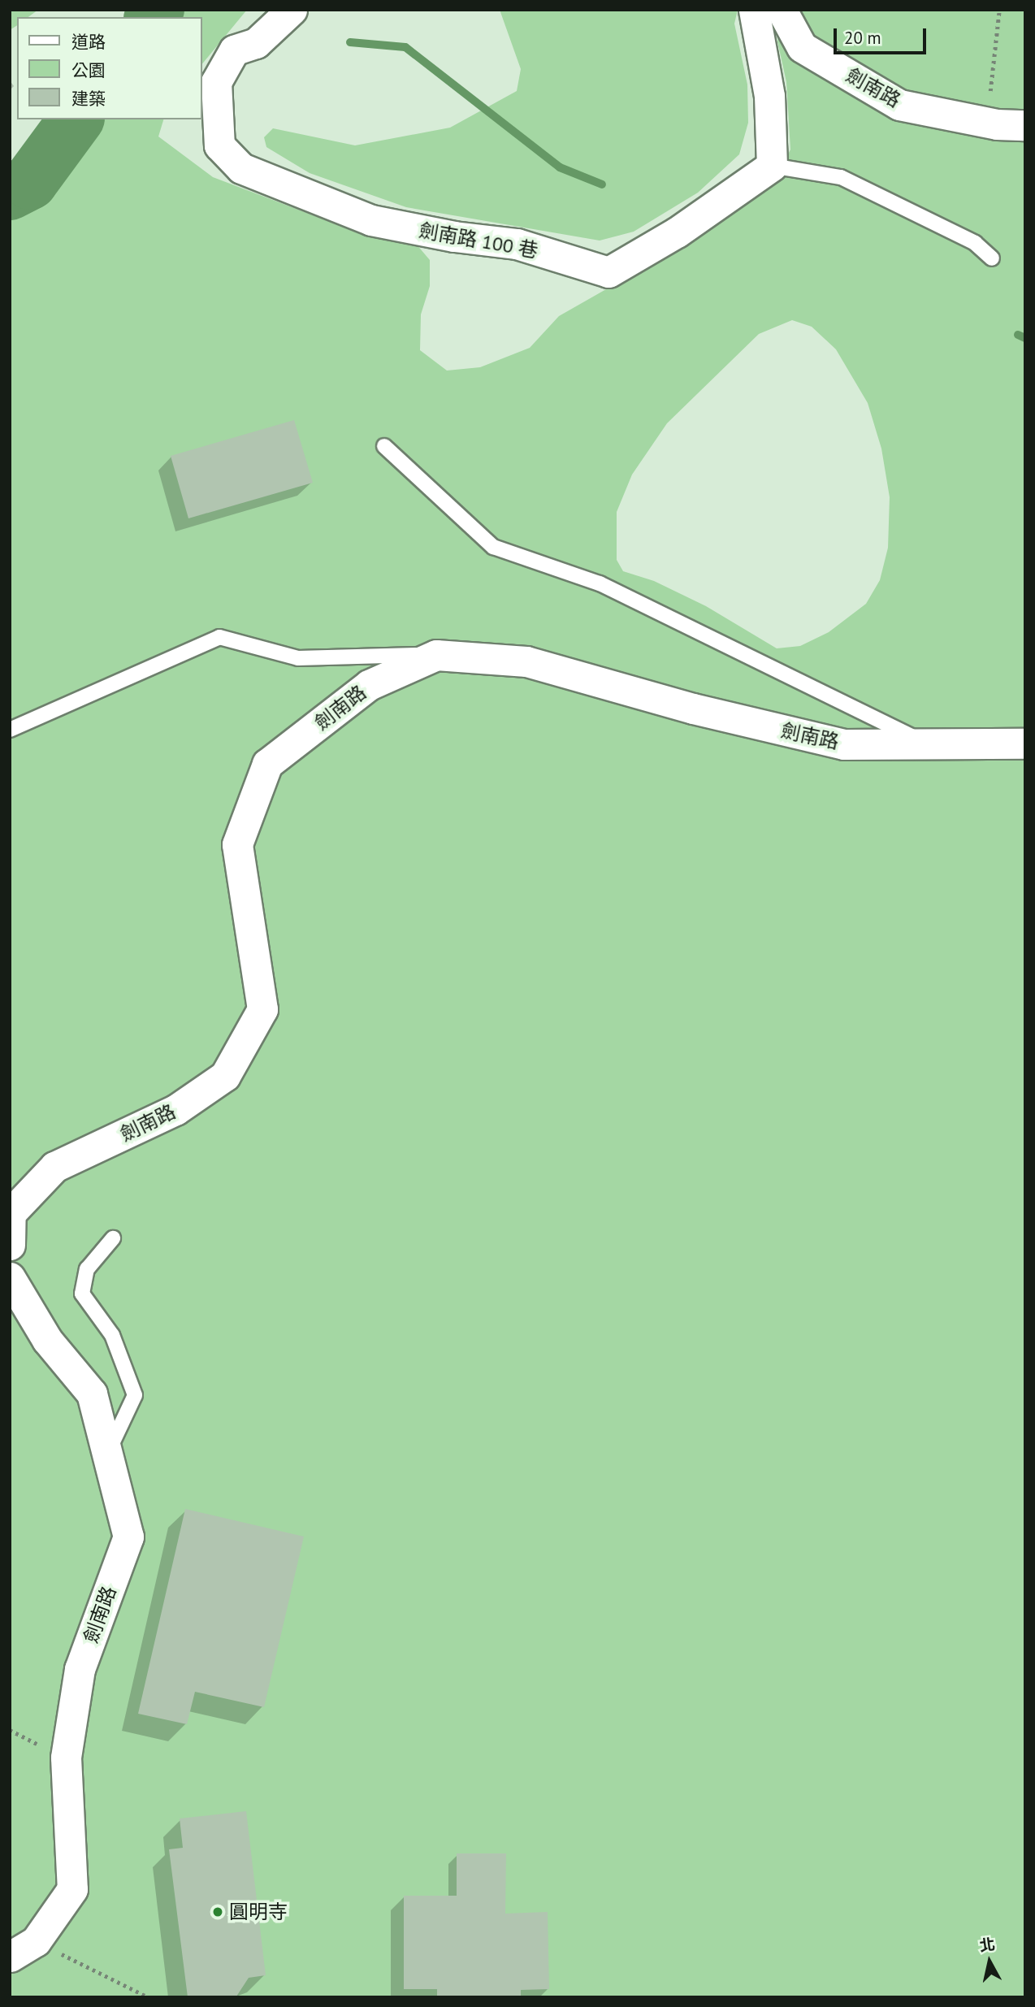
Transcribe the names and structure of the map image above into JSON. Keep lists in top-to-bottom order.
{
  "streets": {
    "street": ["劍南路", "劍南路 100 巷"]
  },
  "places": ["圓明寺"],
  "legend": ["道路", "公園", "建築"],
  "scale_bar": "20 m",
  "north": "top"
}
